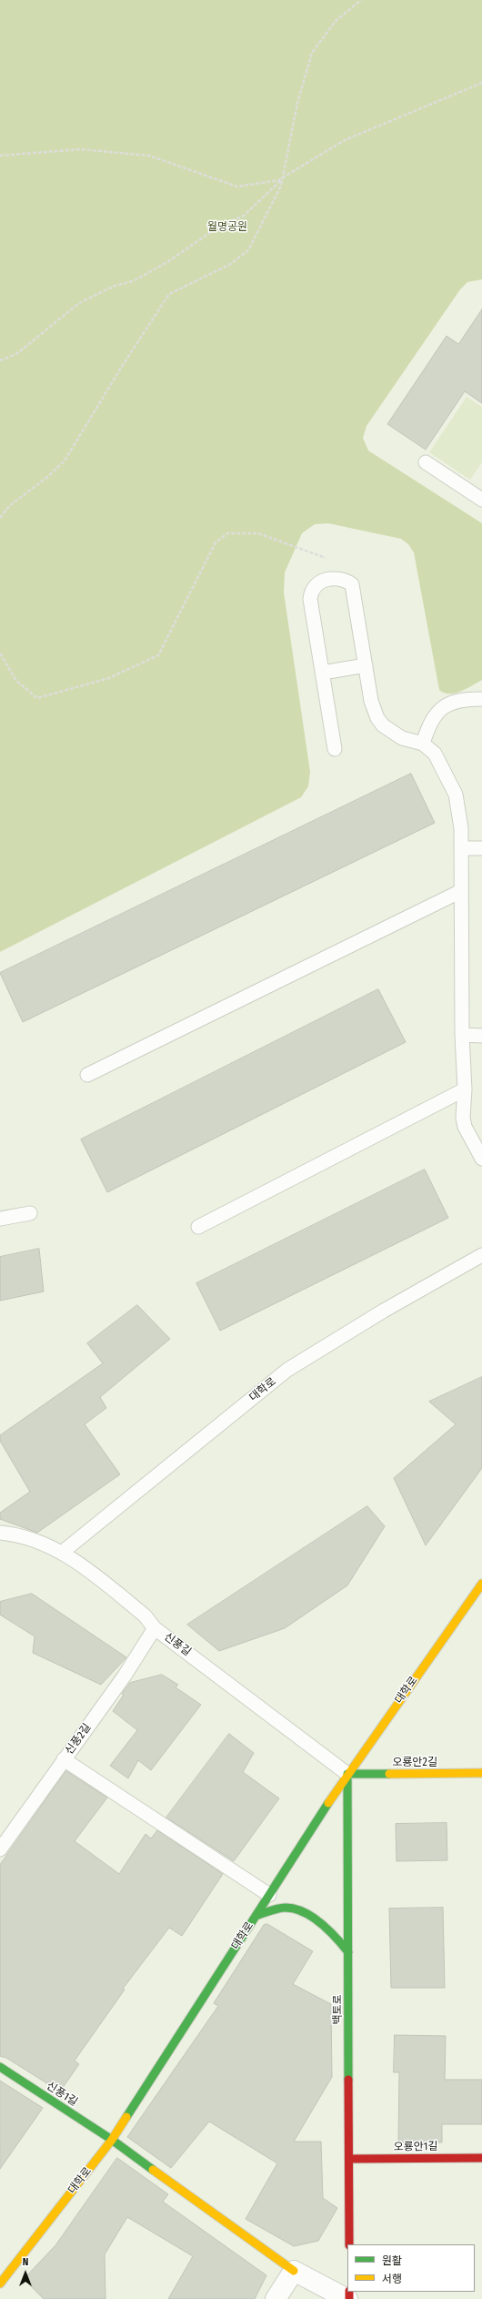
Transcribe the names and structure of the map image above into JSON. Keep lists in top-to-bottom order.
{
  "streets": {
    "street": [
      "대학로",
      "오룡안2길",
      "백토로",
      "신풍1길",
      "오룡안1길"
    ],
    "lane": ["신풍길", "신풍2길"]
  },
  "crossings": [
    ["대학로", "신풍길"],
    ["대학로", "오룡안2길"],
    ["대학로", "백토로"],
    ["대학로", "신풍1길"],
    ["신풍길", "신풍2길"],
    ["신풍길", "오룡안2길"],
    ["신풍길", "백토로"],
    ["오룡안2길", "백토로"],
    ["백토로", "오룡안1길"]
  ],
  "parks": ["월명공원"],
  "legend": ["원활", "서행"],
  "north": "top"
}
